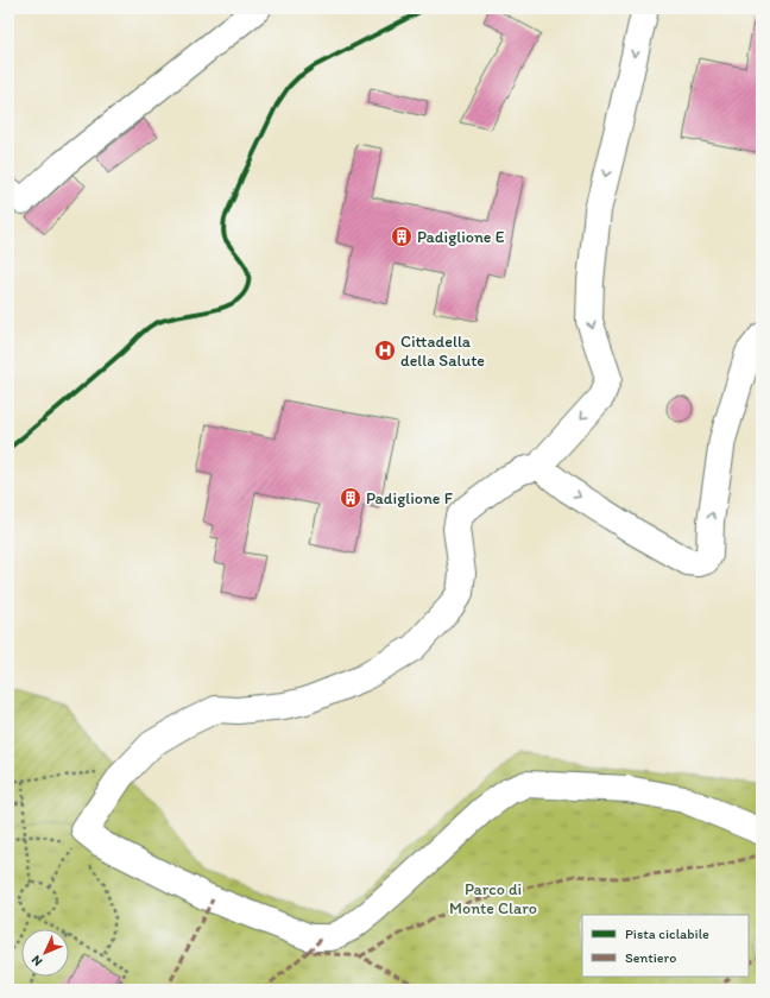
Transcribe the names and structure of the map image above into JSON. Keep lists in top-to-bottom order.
{
  "parks": ["Parco di Monte Claro"],
  "places": {
    "building": ["Padiglione E", "Padiglione F"],
    "hospital": ["Cittadella della Salute"]
  },
  "legend": ["Pista ciclabile", "Sentiero"],
  "north": "bottom left"
}
